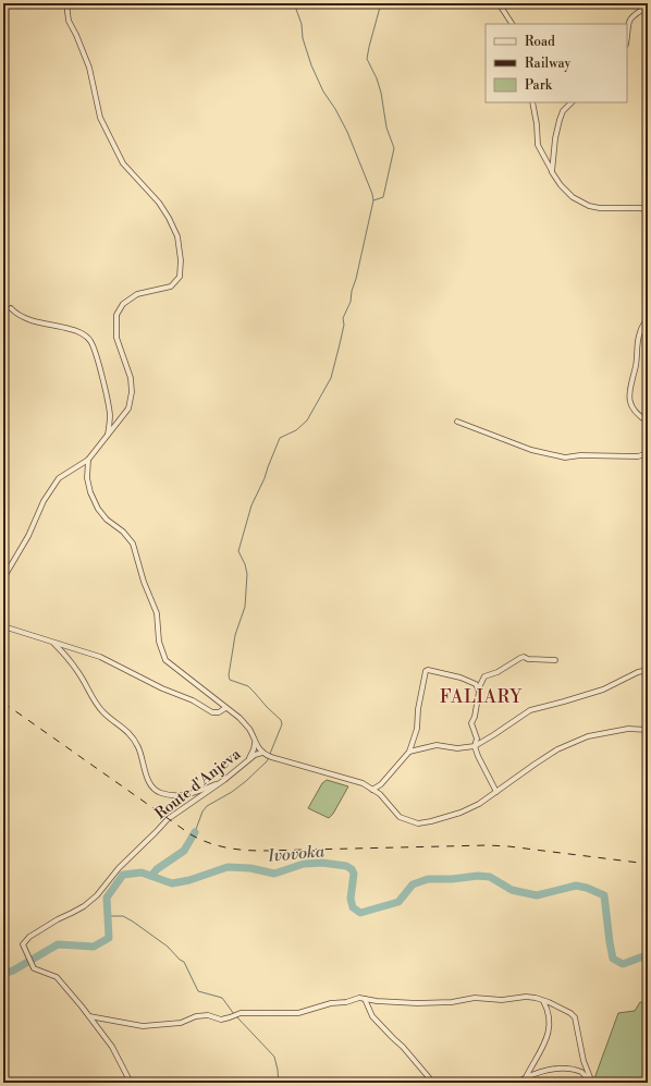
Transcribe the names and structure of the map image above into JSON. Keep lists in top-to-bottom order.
{
  "streets": {
    "street": ["Route d'Anjeva"]
  },
  "districts": ["FALIARY"],
  "water": ["Ivovoka"],
  "legend": ["Road", "Railway", "Park"]
}
